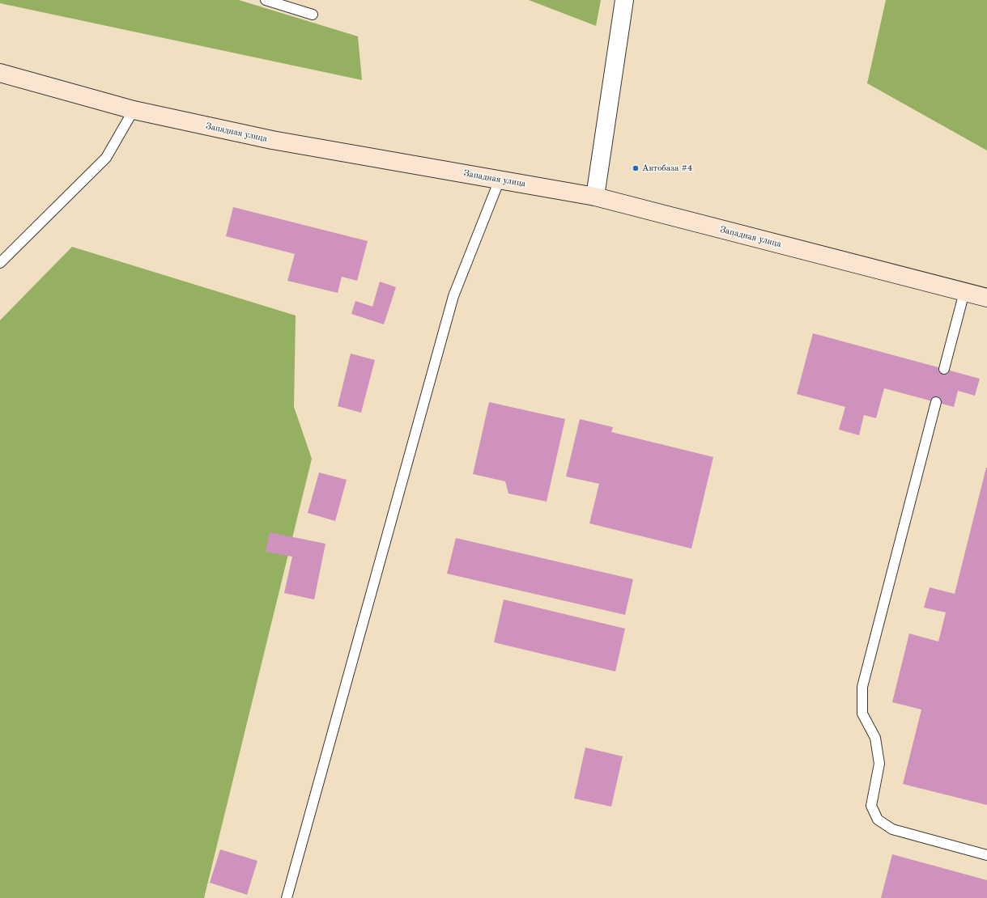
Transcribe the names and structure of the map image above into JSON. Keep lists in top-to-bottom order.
{
  "streets": {
    "main road": ["Западная улица"]
  },
  "places": ["Автобаза #4"]
}
